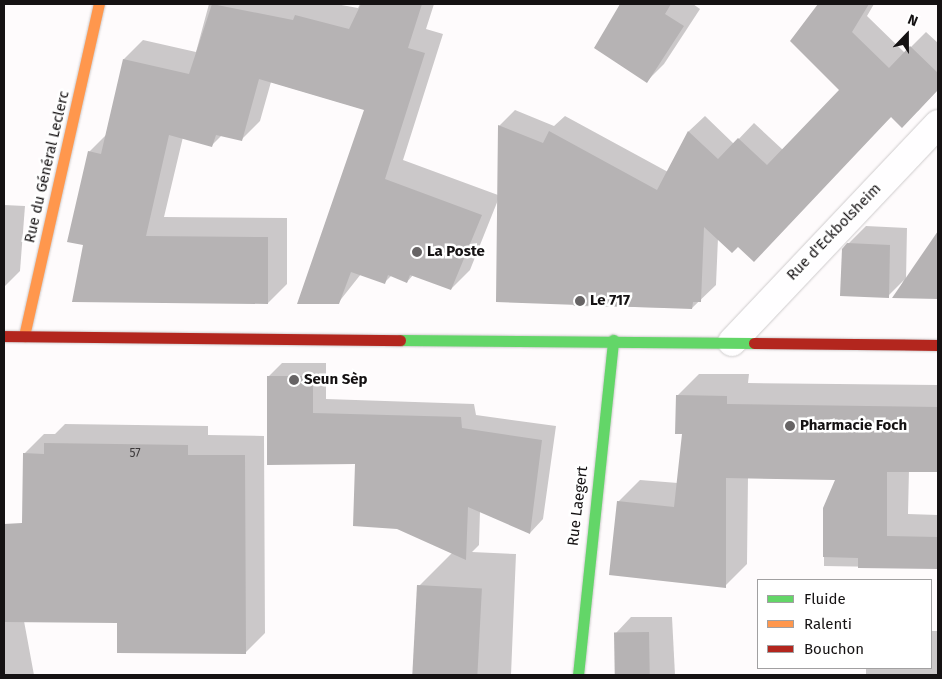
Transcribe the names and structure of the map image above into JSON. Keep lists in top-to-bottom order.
{
  "streets": {
    "main road": ["Rue du Général Leclerc", "Rue Laegert"],
    "street": ["Rue d'Eckbolsheim"]
  },
  "places": [
    "La Poste",
    "Le 717",
    "Seun Sèp",
    "Pharmacie Foch"
  ],
  "house_numbers": ["57"],
  "legend": ["Fluide", "Ralenti", "Bouchon"],
  "north": "top"
}
